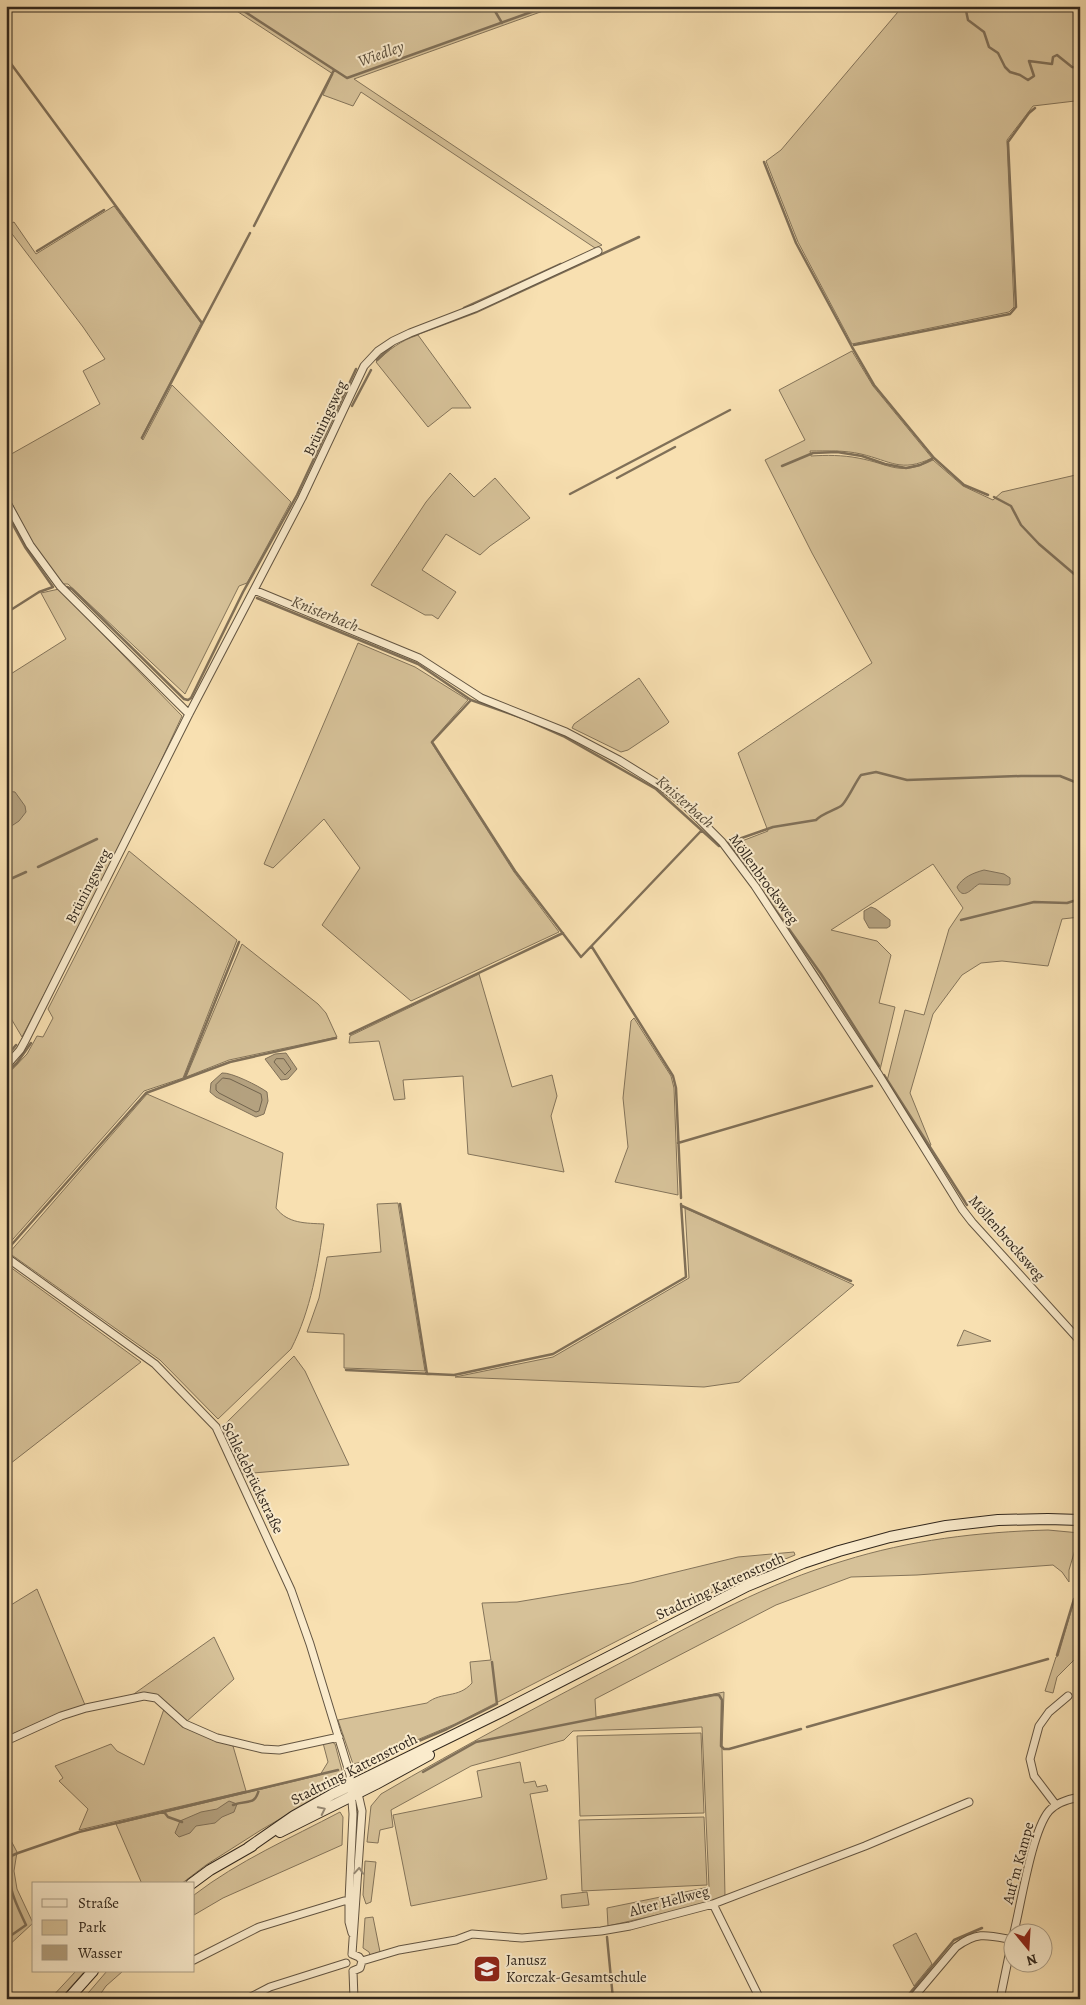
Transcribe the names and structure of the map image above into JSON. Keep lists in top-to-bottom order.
{
  "streets": {
    "main road": ["Stadtring Kattenstroth"],
    "street": [
      "Brüningsweg",
      "Möllenbrocksweg",
      "Schledebrückstraße",
      "Auf'm Kampe",
      "Alter Hellweg"
    ]
  },
  "crossings": [
    ["Brüningsweg", "Möllenbrocksweg"],
    ["Schledebrückstraße", "Stadtring Kattenstroth"],
    ["Schledebrückstraße", "Alter Hellweg"]
  ],
  "water": ["Wiedley", "Knisterbach"],
  "places": {
    "school or university": ["Janusz Korczak-Gesamtschule"]
  },
  "legend": ["Straße", "Park", "Wasser"],
  "north": "bottom"
}
